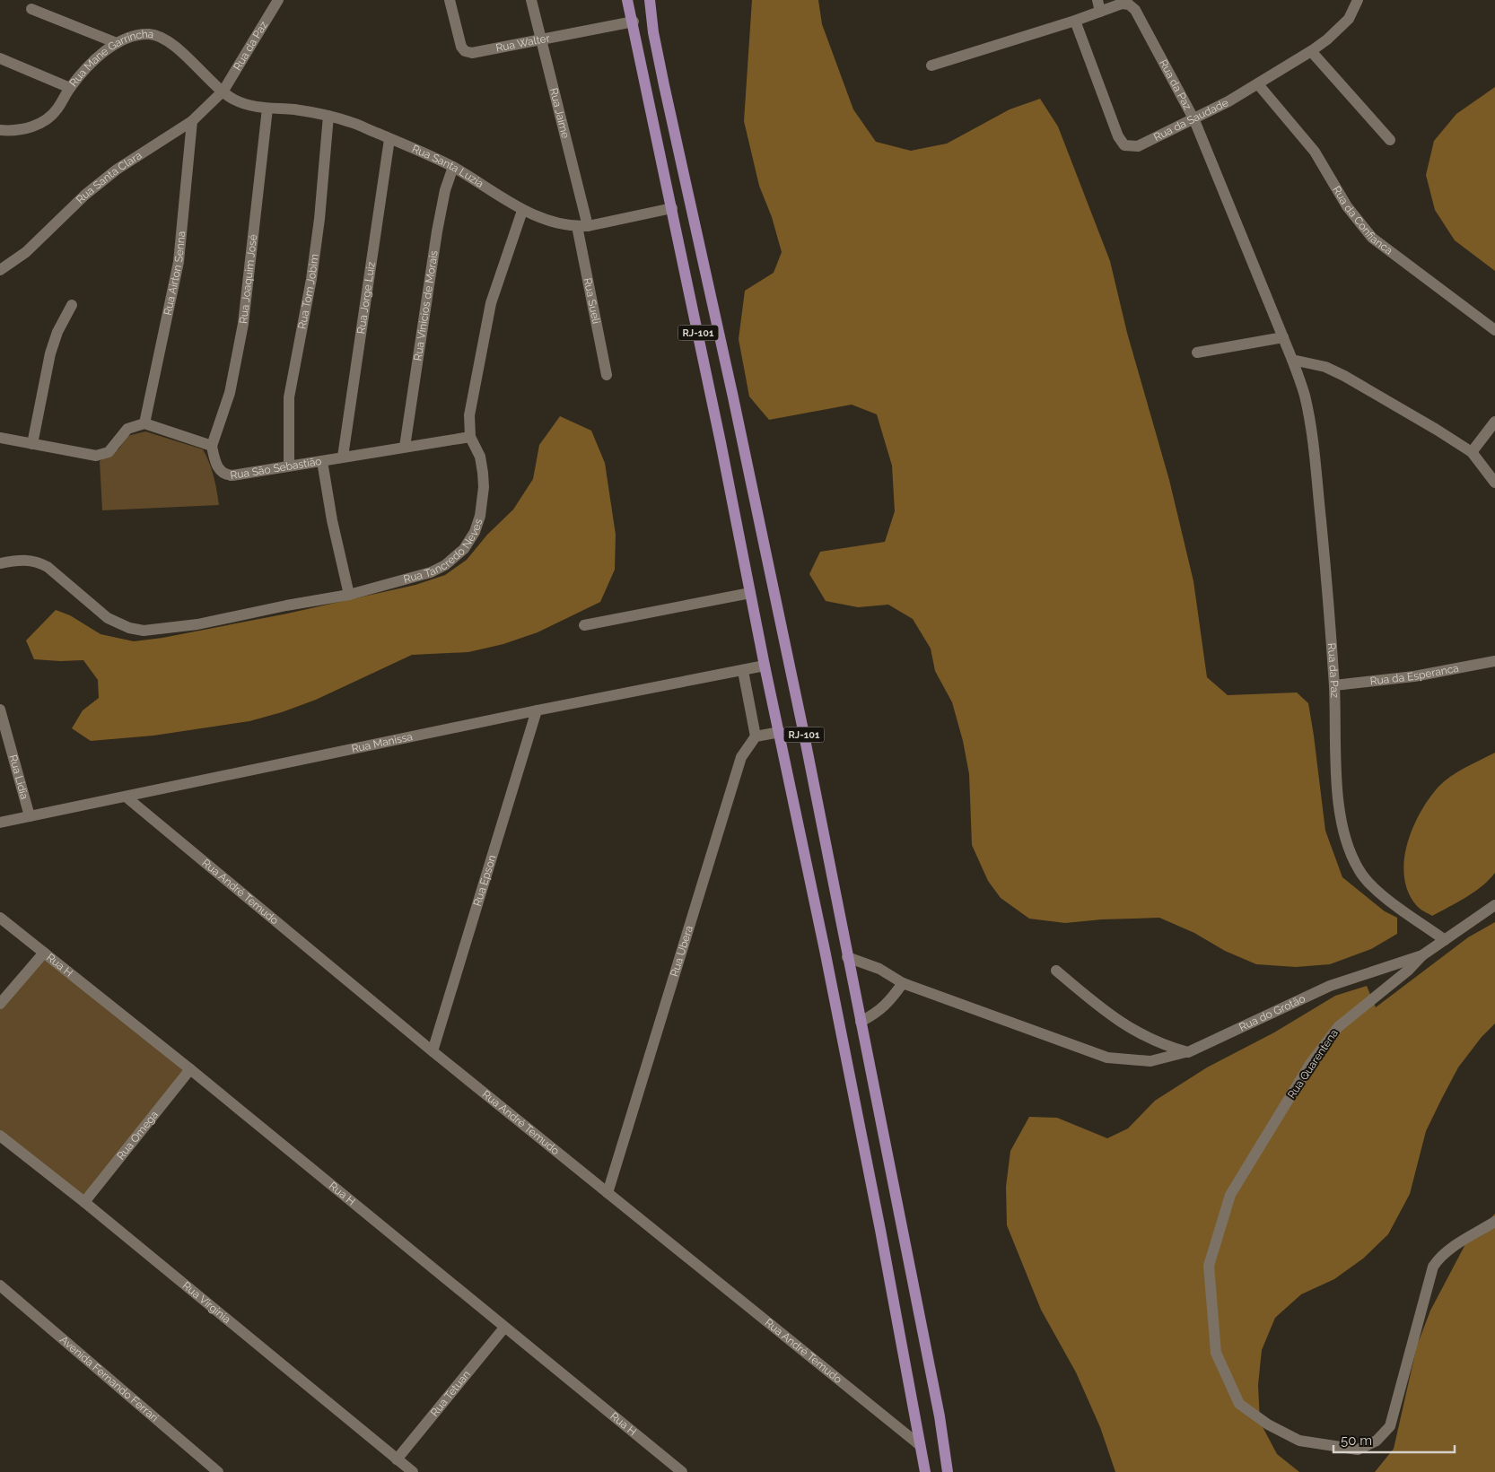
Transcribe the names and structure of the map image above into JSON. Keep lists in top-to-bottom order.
{
  "streets": {
    "main road": ["RJ-101"],
    "street": [
      "Rua Walter",
      "Rua da Paz",
      "Rua Mane Garrincha",
      "Rua Jaime",
      "Rua da Saudade",
      "Rua Santa Luzia",
      "Rua Santa Clara",
      "Rua da Confianca",
      "Rua Airton Senna",
      "Rua Joaquim José",
      "Rua Tom Jobim",
      "Rua Jorge Luiz",
      "Rua Sueli",
      "Rua Vinicios de Morais",
      "Rua Sāo Sebastiāo",
      "Rua Tancredo Neves",
      "Rua da Esperanca",
      "Rua Manissa",
      "Rua Lidia",
      "Rua Epson",
      "Rua André Temudo",
      "Rua Ubera",
      "Rua H",
      "Rua do Grotão",
      "Rua Quarentena",
      "Rua Omega",
      "Rua Virginia",
      "Avenida Fernando Ferrari",
      "Rua Tetuan"
    ]
  },
  "crossings": [
    ["Rua Walter", "Rua Jaime"],
    ["Rua Walter", "RJ-101"],
    ["Rua da Paz", "Rua Mane Garrincha"],
    ["Rua da Paz", "Rua da Saudade"],
    ["Rua da Paz", "Rua Santa Luzia"],
    ["Rua da Paz", "Rua Santa Clara"],
    ["Rua da Paz", "Rua da Esperanca"],
    ["Rua da Paz", "Rua do Grotão"],
    ["Rua Mane Garrincha", "Rua Santa Luzia"],
    ["Rua Mane Garrincha", "Rua Santa Clara"],
    ["Rua Jaime", "Rua Santa Luzia"],
    ["Rua Jaime", "Rua Sueli"],
    ["Rua da Saudade", "Rua da Confianca"],
    ["Rua Santa Luzia", "Rua Santa Clara"],
    ["Rua Santa Luzia", "Rua Joaquim José"],
    ["Rua Santa Luzia", "Rua Tom Jobim"],
    ["Rua Santa Luzia", "Rua Jorge Luiz"],
    ["Rua Santa Luzia", "Rua Sueli"],
    ["Rua Santa Luzia", "Rua Vinicios de Morais"],
    ["Rua Santa Luzia", "RJ-101"],
    ["Rua Santa Luzia", "Rua Tancredo Neves"],
    ["Rua Santa Clara", "Rua Airton Senna"],
    ["Rua Joaquim José", "Rua Sāo Sebastiāo"],
    ["Rua Tom Jobim", "Rua Sāo Sebastiāo"],
    ["Rua Jorge Luiz", "Rua Sāo Sebastiāo"],
    ["Rua Vinicios de Morais", "Rua Sāo Sebastiāo"],
    ["RJ-101", "Rua Manissa"],
    ["RJ-101", "Rua André Temudo"],
    ["RJ-101", "Rua do Grotão"],
    ["Rua Sāo Sebastiāo", "Rua Tancredo Neves"],
    ["Rua Manissa", "Rua Lidia"],
    ["Rua Manissa", "Rua Epson"],
    ["Rua Manissa", "Rua André Temudo"],
    ["Rua Epson", "Rua André Temudo"],
    ["Rua André Temudo", "Rua Ubera"],
    ["Rua H", "Rua Omega"],
    ["Rua H", "Rua Tetuan"],
    ["Rua do Grotão", "Rua Quarentena"],
    ["Rua Omega", "Rua Virginia"],
    ["Rua Virginia", "Rua Tetuan"]
  ],
  "scale_bar": "50 m"
}
